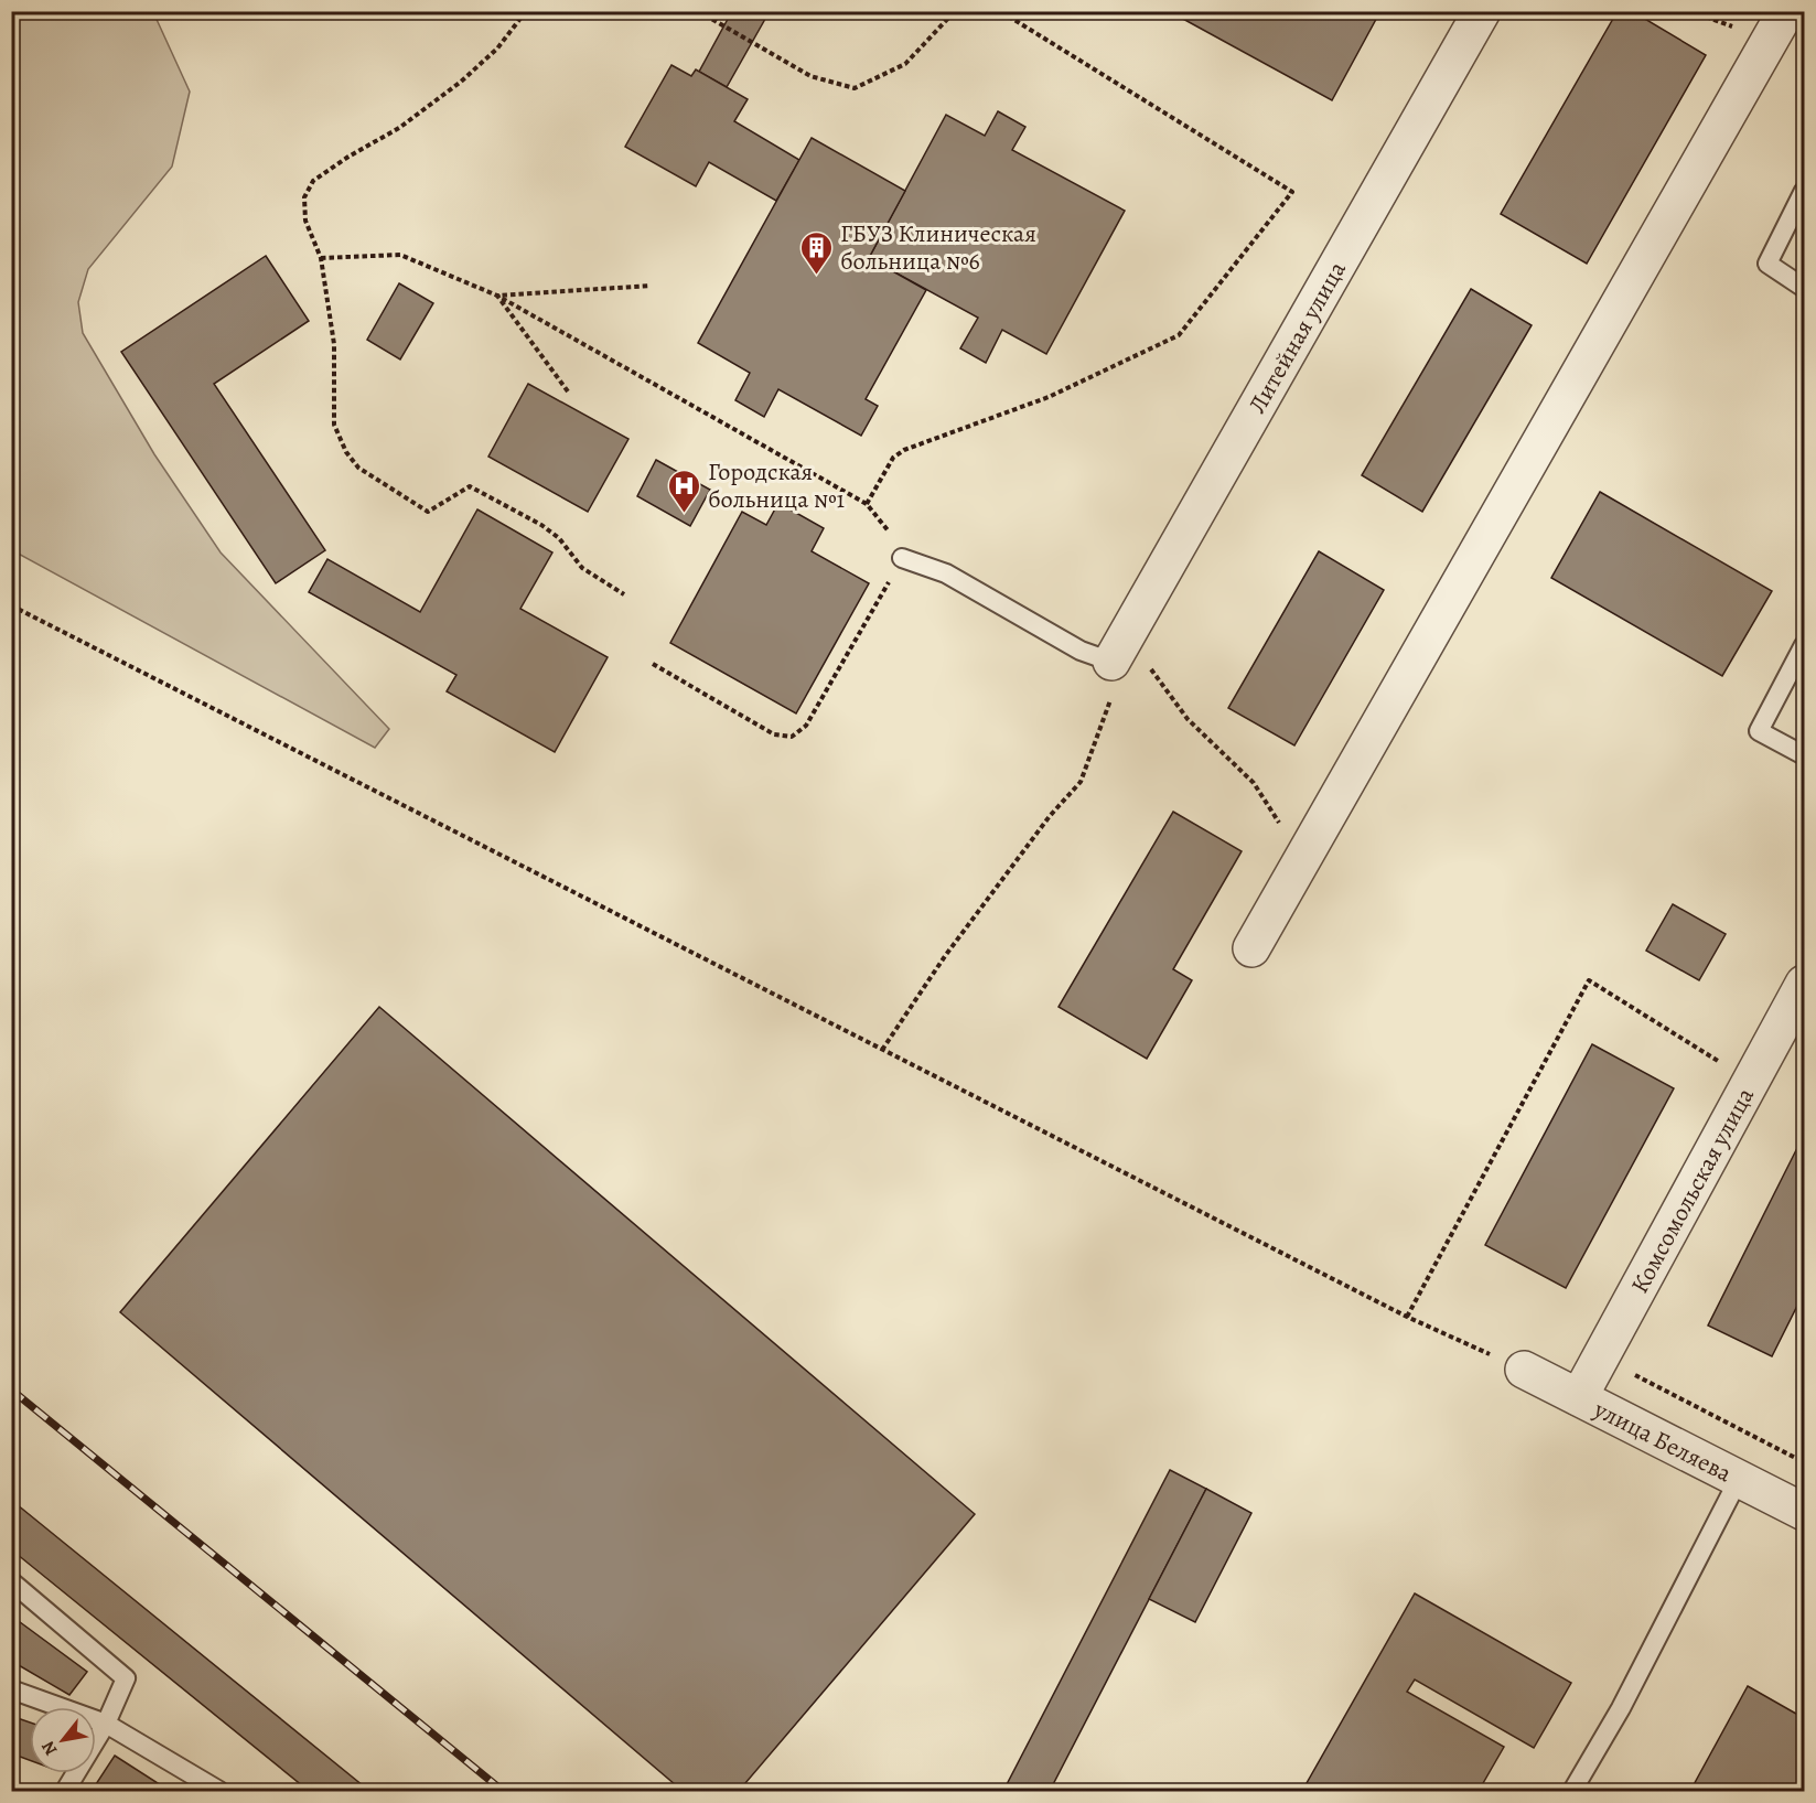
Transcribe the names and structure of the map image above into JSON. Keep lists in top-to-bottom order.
{
  "streets": {
    "street": ["Литейная улица", "Комсомольская улица", "улица Беляева"]
  },
  "crossings": [
    ["Комсомольская улица", "улица Беляева"]
  ],
  "places": {
    "building": ["ГБУЗ Клиническая больница №6"],
    "hospital": ["Городская больница №1"]
  },
  "north": "bottom left"
}
